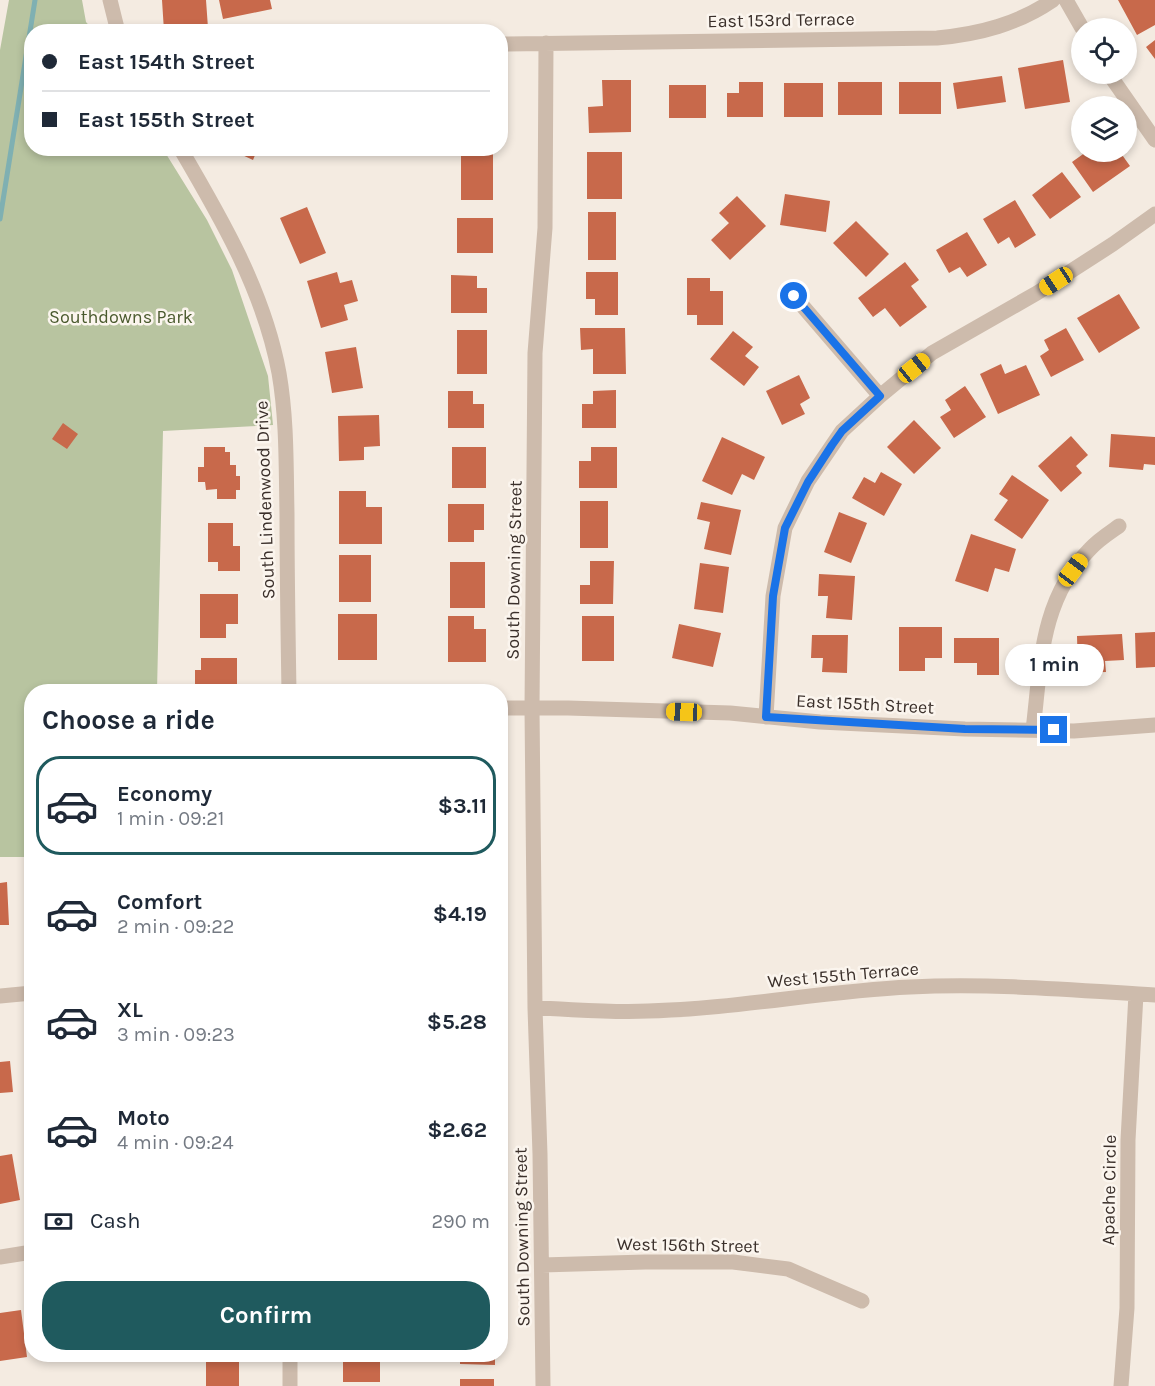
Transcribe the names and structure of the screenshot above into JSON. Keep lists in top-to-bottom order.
{
  "streets": {
    "street": [
      "East 153rd Terrace",
      "South Lindenwood Drive",
      "South Downing Street",
      "East 155th Street",
      "West 155th Terrace",
      "Apache Circle",
      "West 156th Street"
    ]
  },
  "crossings": [
    ["East 153rd Terrace", "South Downing Street"],
    ["South Downing Street", "East 155th Street"],
    ["South Downing Street", "West 155th Terrace"],
    ["South Downing Street", "West 156th Street"],
    ["West 155th Terrace", "Apache Circle"]
  ],
  "parks": ["Southdowns Park"],
  "page": {
    "banner": ["East 154th Street", "East 155th Street"],
    "bubble": "1 min",
    "heading": "Choose a ride",
    "list": [
      {
        "name": "Economy",
        "note": "1 min · 09:21",
        "value": "$3.11"
      },
      {
        "name": "Comfort",
        "note": "2 min · 09:22",
        "value": "$4.19"
      },
      {
        "name": "XL",
        "note": "3 min · 09:23",
        "value": "$5.28"
      },
      {
        "name": "Moto",
        "note": "4 min · 09:24",
        "value": "$2.62"
      }
    ],
    "pay": ["Cash", "290 m"],
    "buttons": "Confirm"
  }
}
